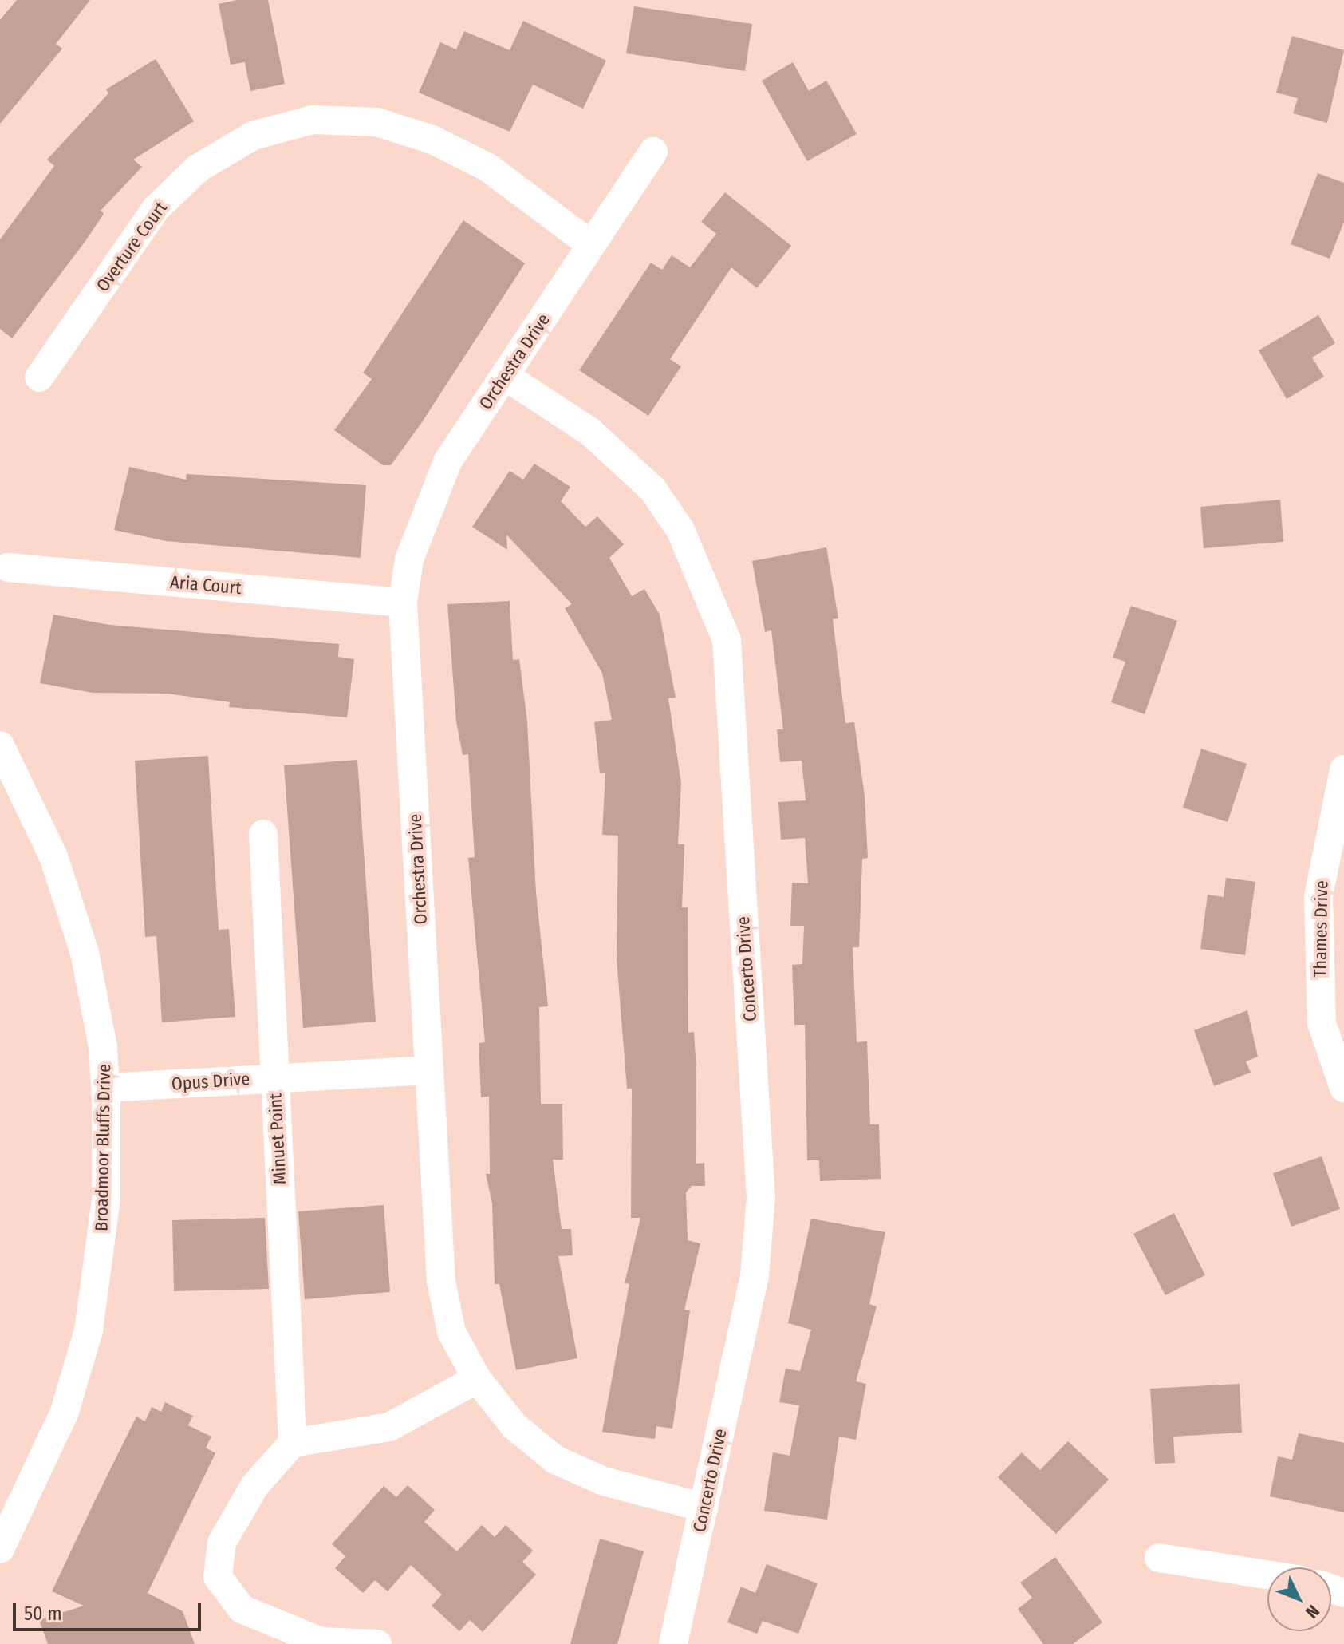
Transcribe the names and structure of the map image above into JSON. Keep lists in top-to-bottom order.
{
  "streets": {
    "street": [
      "Overture Court",
      "Orchestra Drive",
      "Aria Court",
      "Thames Drive",
      "Concerto Drive",
      "Opus Drive",
      "Minuet Point",
      "Broadmoor Bluffs Drive"
    ]
  },
  "crossings": [
    ["Overture Court", "Orchestra Drive"],
    ["Orchestra Drive", "Aria Court"],
    ["Orchestra Drive", "Concerto Drive"],
    ["Orchestra Drive", "Opus Drive"],
    ["Opus Drive", "Minuet Point"],
    ["Opus Drive", "Broadmoor Bluffs Drive"]
  ],
  "scale_bar": "50 m",
  "north": "bottom right"
}
